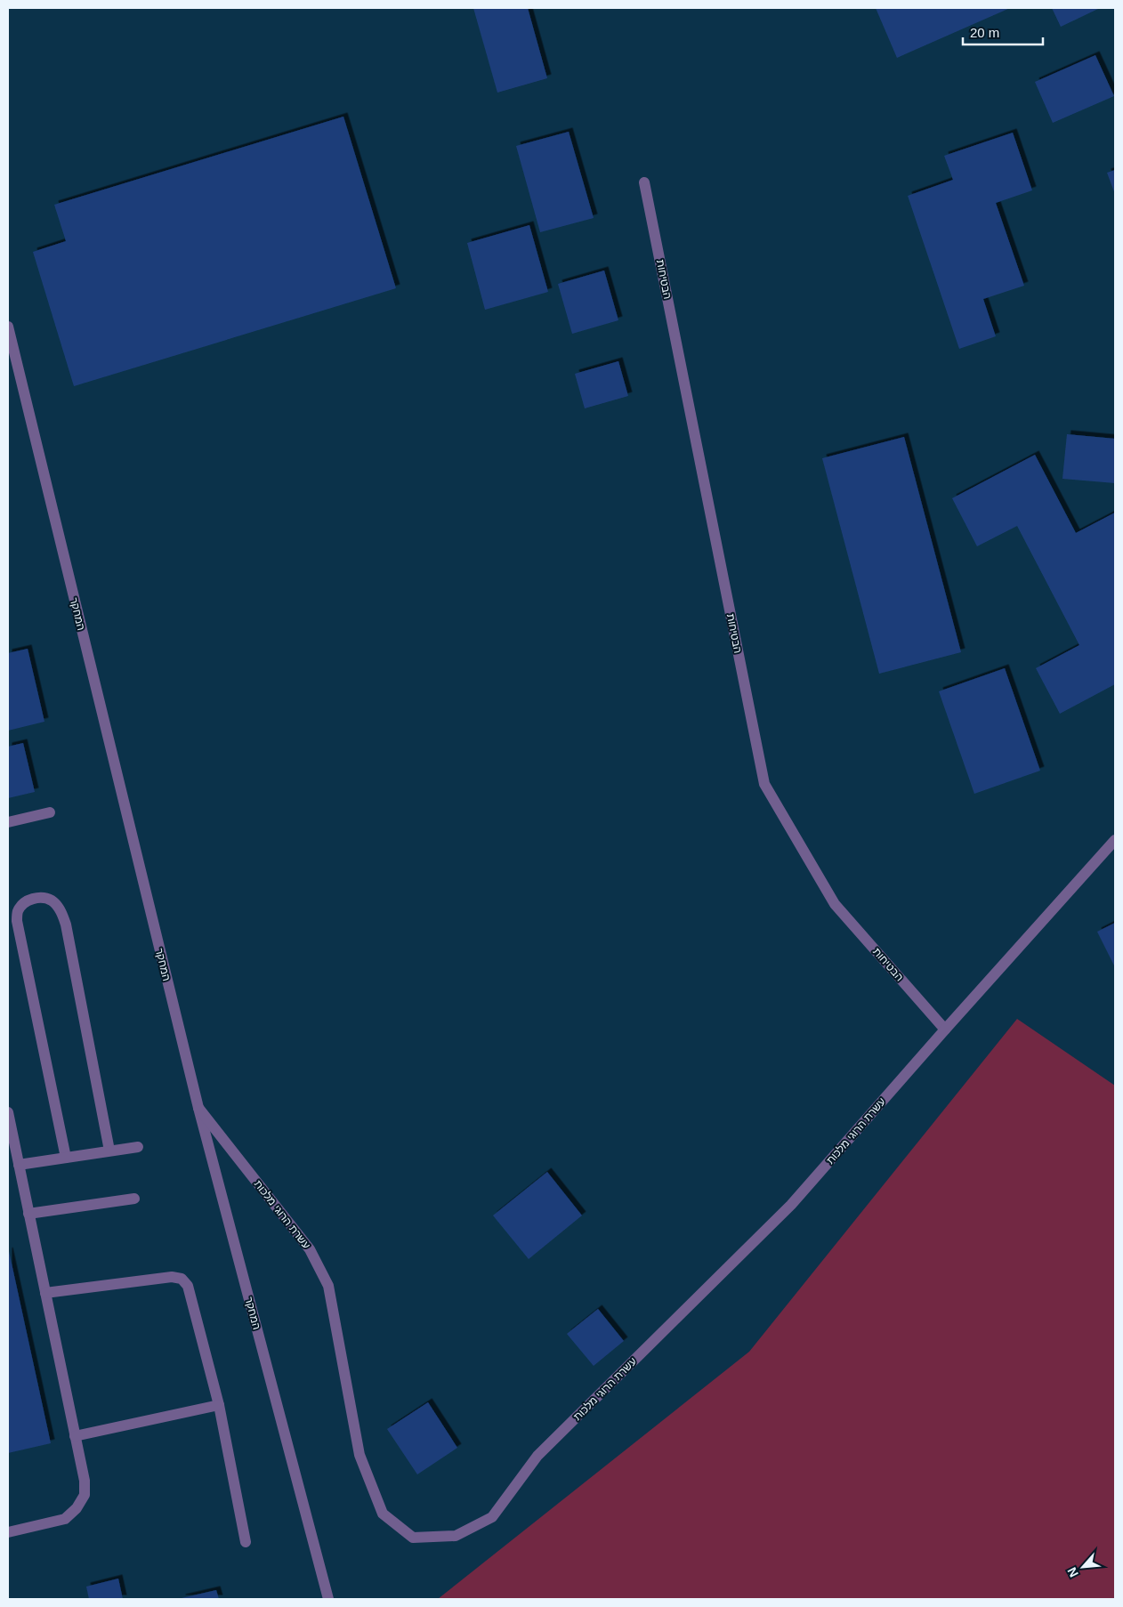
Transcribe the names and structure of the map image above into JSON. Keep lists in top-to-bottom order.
{
  "streets": {
    "street": ["הבטיחות", "המחקר", "עשרת הרוגי מלכות"]
  },
  "crossings": [
    ["הבטיחות", "עשרת הרוגי מלכות"],
    ["המחקר", "עשרת הרוגי מלכות"]
  ],
  "scale_bar": "20 m",
  "north": "bottom left"
}
